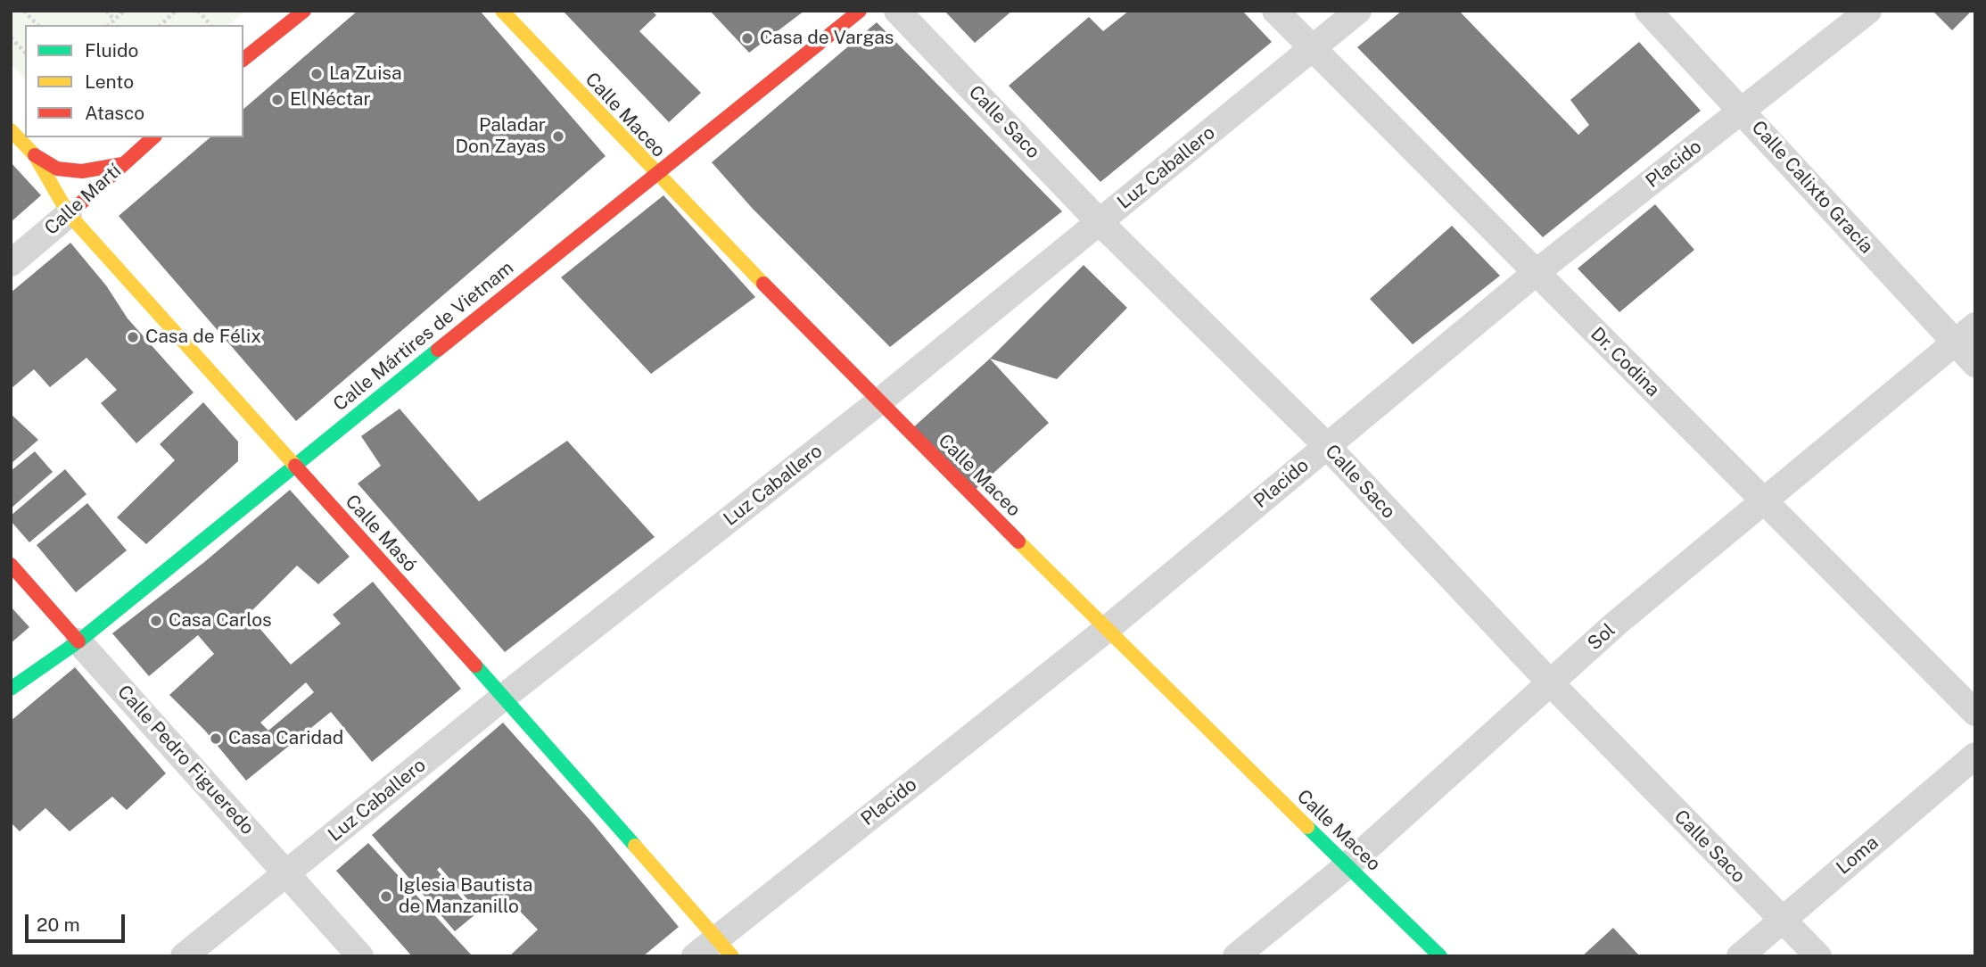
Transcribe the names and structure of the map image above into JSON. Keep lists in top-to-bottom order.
{
  "streets": {
    "main road": [
      "Calle Maceo",
      "Calle Martí",
      "Calle Mártires de Vietnam",
      "Calle Masó",
      "Calle Pedro Figueredo"
    ],
    "street": [
      "Calle Saco",
      "Placido",
      "Luz Caballero",
      "Calle Calixto Gracía",
      "Dr. Codina",
      "Sol",
      "Loma"
    ]
  },
  "crossings": [
    ["Calle Maceo", "Placido"],
    ["Calle Maceo", "Luz Caballero"],
    ["Calle Maceo", "Calle Mártires de Vietnam"],
    ["Calle Maceo", "Sol"],
    ["Calle Saco", "Placido"],
    ["Calle Saco", "Luz Caballero"],
    ["Calle Saco", "Sol"],
    ["Calle Saco", "Loma"],
    ["Placido", "Calle Calixto Gracía"],
    ["Placido", "Dr. Codina"],
    ["Placido", "Calle Masó"],
    ["Luz Caballero", "Dr. Codina"],
    ["Luz Caballero", "Calle Masó"],
    ["Luz Caballero", "Calle Pedro Figueredo"],
    ["Calle Calixto Gracía", "Sol"],
    ["Calle Martí", "Calle Masó"],
    ["Calle Mártires de Vietnam", "Calle Masó"],
    ["Calle Mártires de Vietnam", "Calle Pedro Figueredo"],
    ["Dr. Codina", "Sol"]
  ],
  "places": [
    "Casa de Vargas",
    "La Zuisa",
    "El Néctar",
    "Paladar Don Zayas",
    "Casa de Félix",
    "Casa Carlos",
    "Casa Caridad",
    "Iglesia Bautista de Manzanillo"
  ],
  "legend": ["Fluido", "Lento", "Atasco"],
  "scale_bar": "20 m"
}
